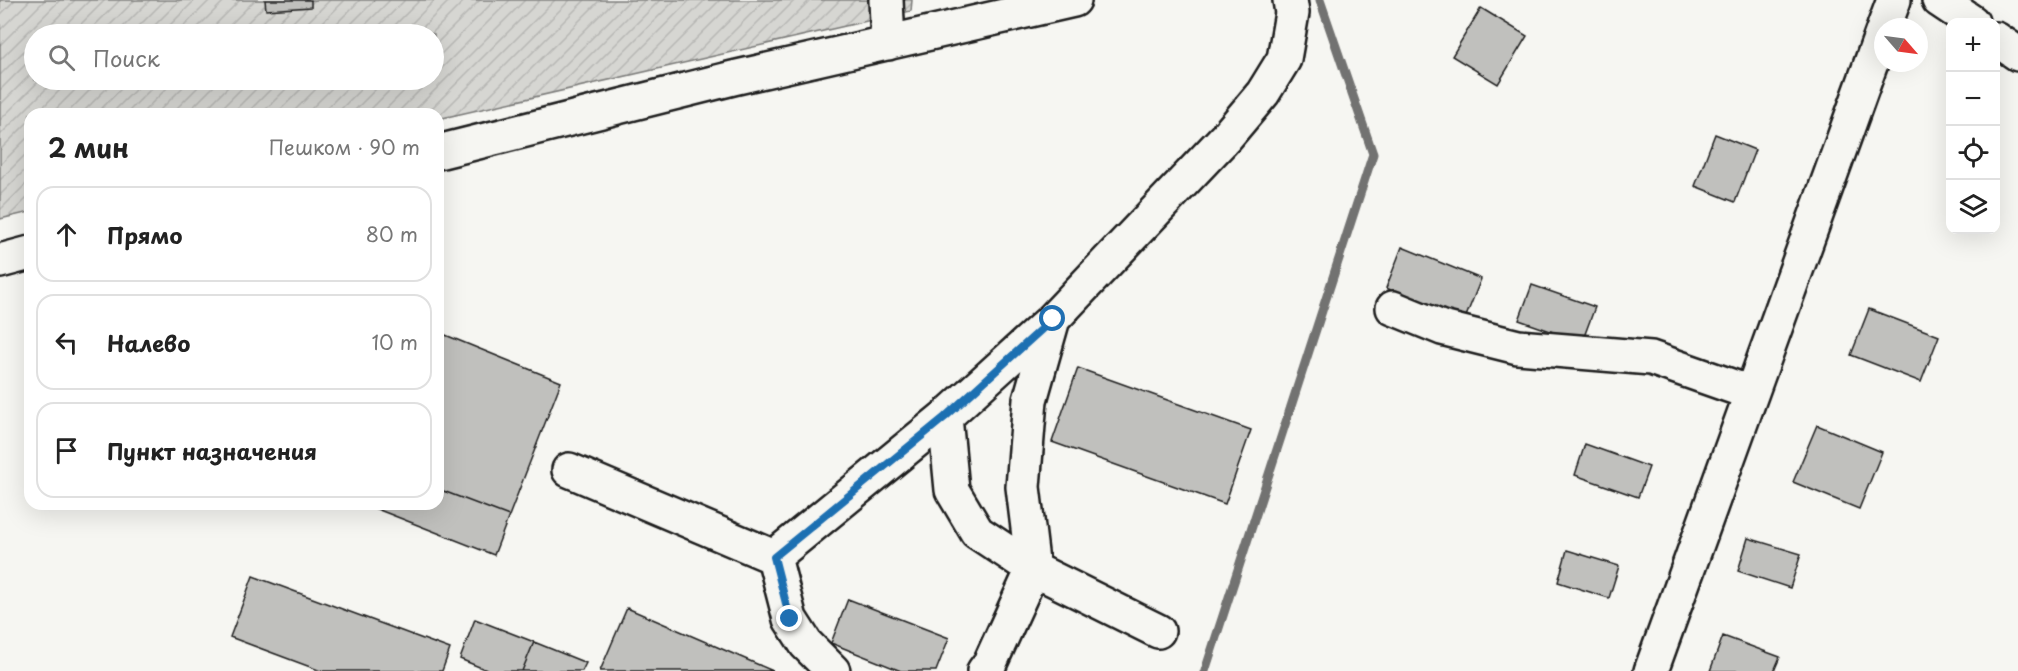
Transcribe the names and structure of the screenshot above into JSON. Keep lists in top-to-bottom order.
{
  "north": "bottom right",
  "page": {
    "map_buttons": ["+", "−"],
    "search": "Поиск",
    "heading": ["2 мин", "Пешком · 90 m"],
    "list": [
      ["Прямо", "80 m"],
      ["Налево", "10 m"],
      "Пункт назначения"
    ]
  }
}
